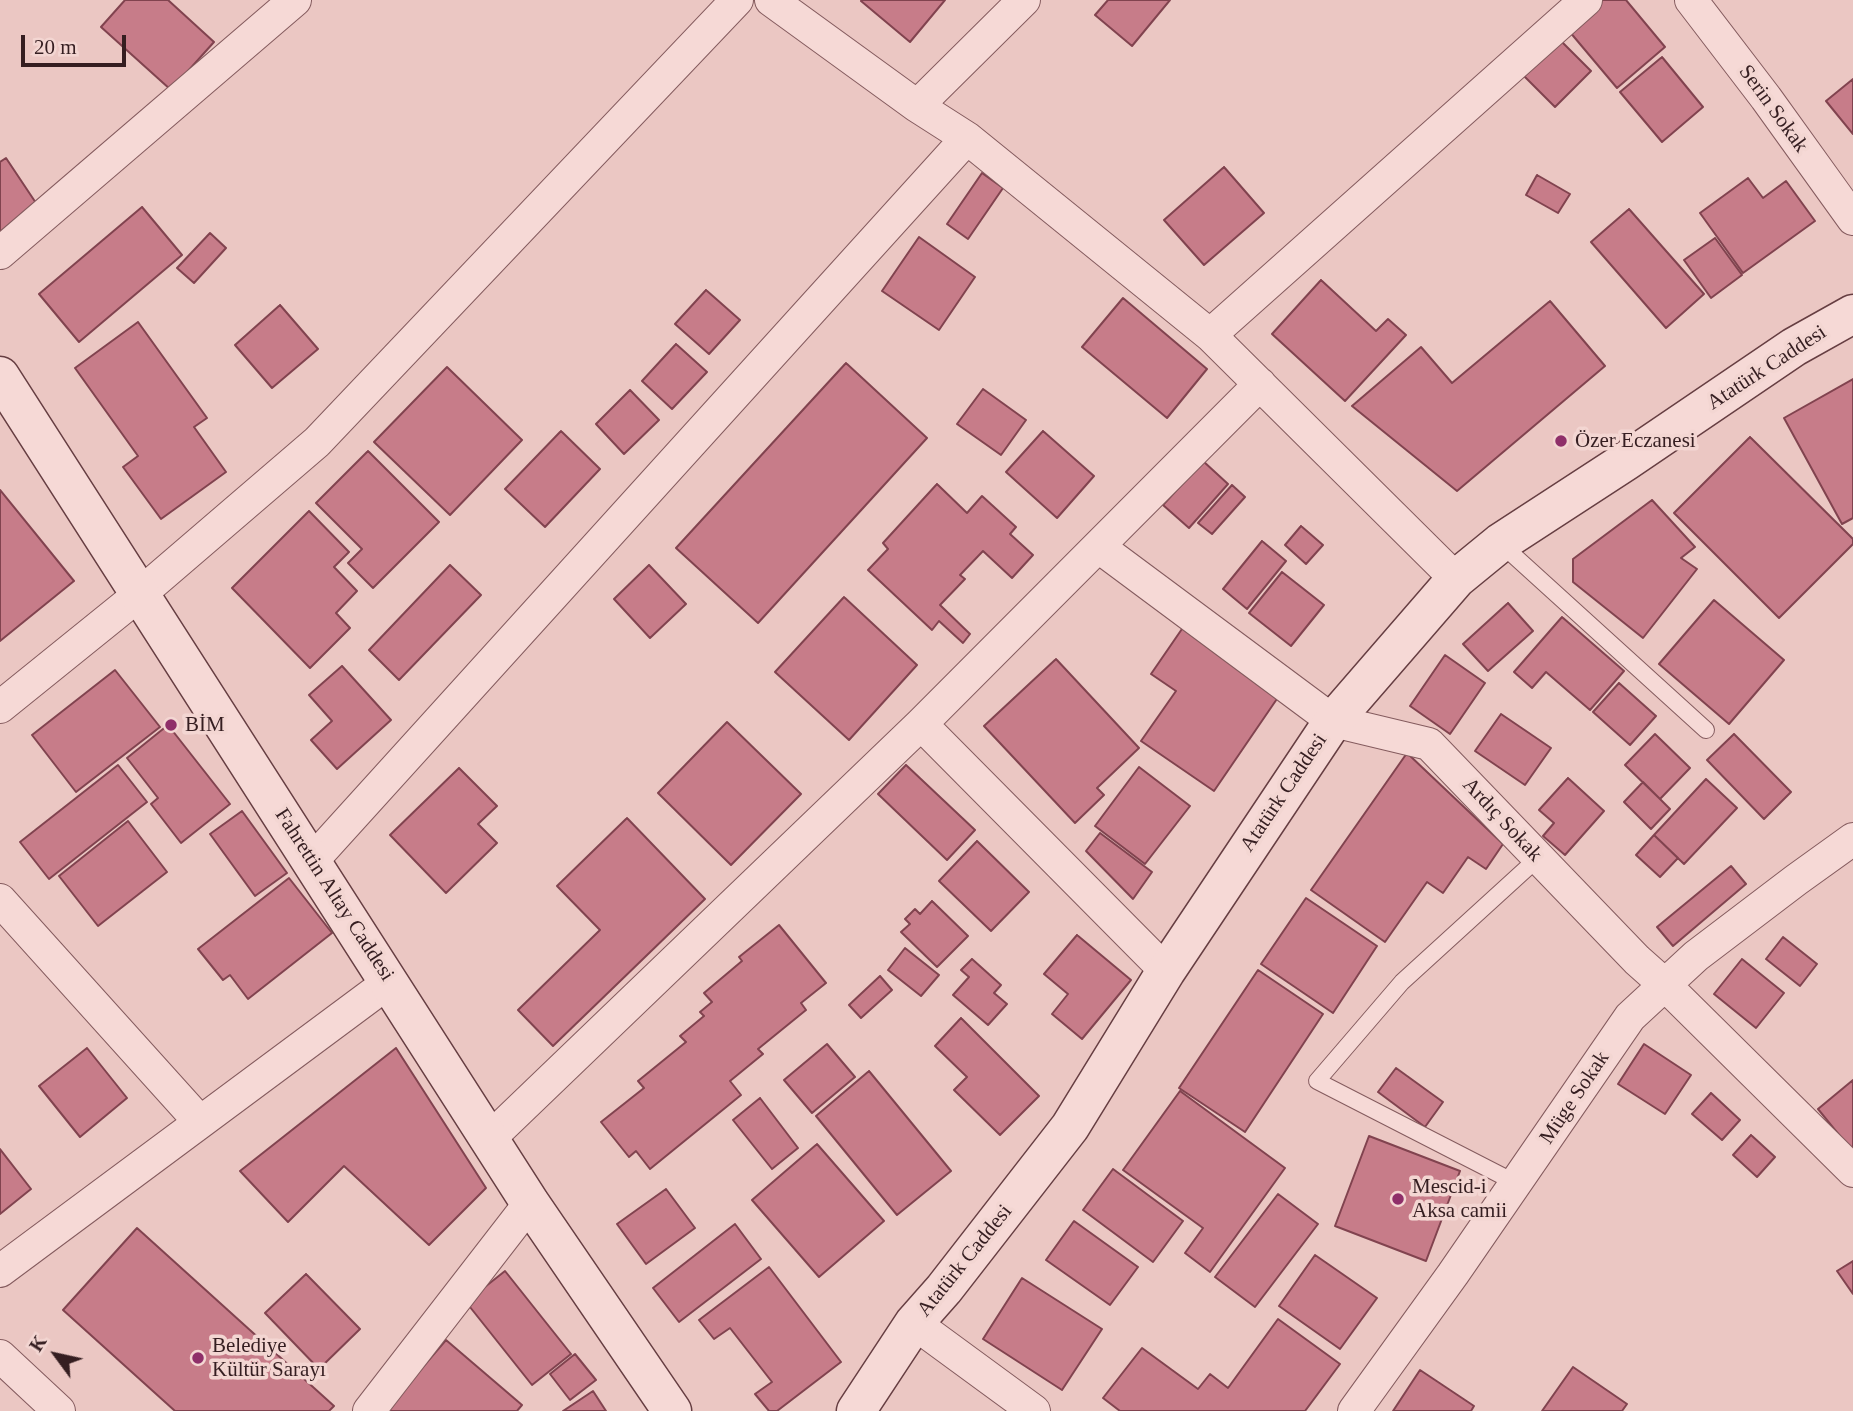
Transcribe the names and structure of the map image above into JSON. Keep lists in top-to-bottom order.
{
  "streets": {
    "street": [
      "Serin Sokak",
      "Atatürk Caddesi",
      "Ardıç Sokak",
      "Fahrettin Altay Caddesi",
      "Müge Sokak"
    ]
  },
  "crossings": [
    ["Atatürk Caddesi", "Ardıç Sokak"],
    ["Ardıç Sokak", "Müge Sokak"]
  ],
  "places": [
    "Özer Eczanesi",
    "BİM",
    "Mescid-i Aksa camii",
    "Belediye Kültür Sarayı"
  ],
  "scale_bar": "20 m",
  "north": "top left"
}
